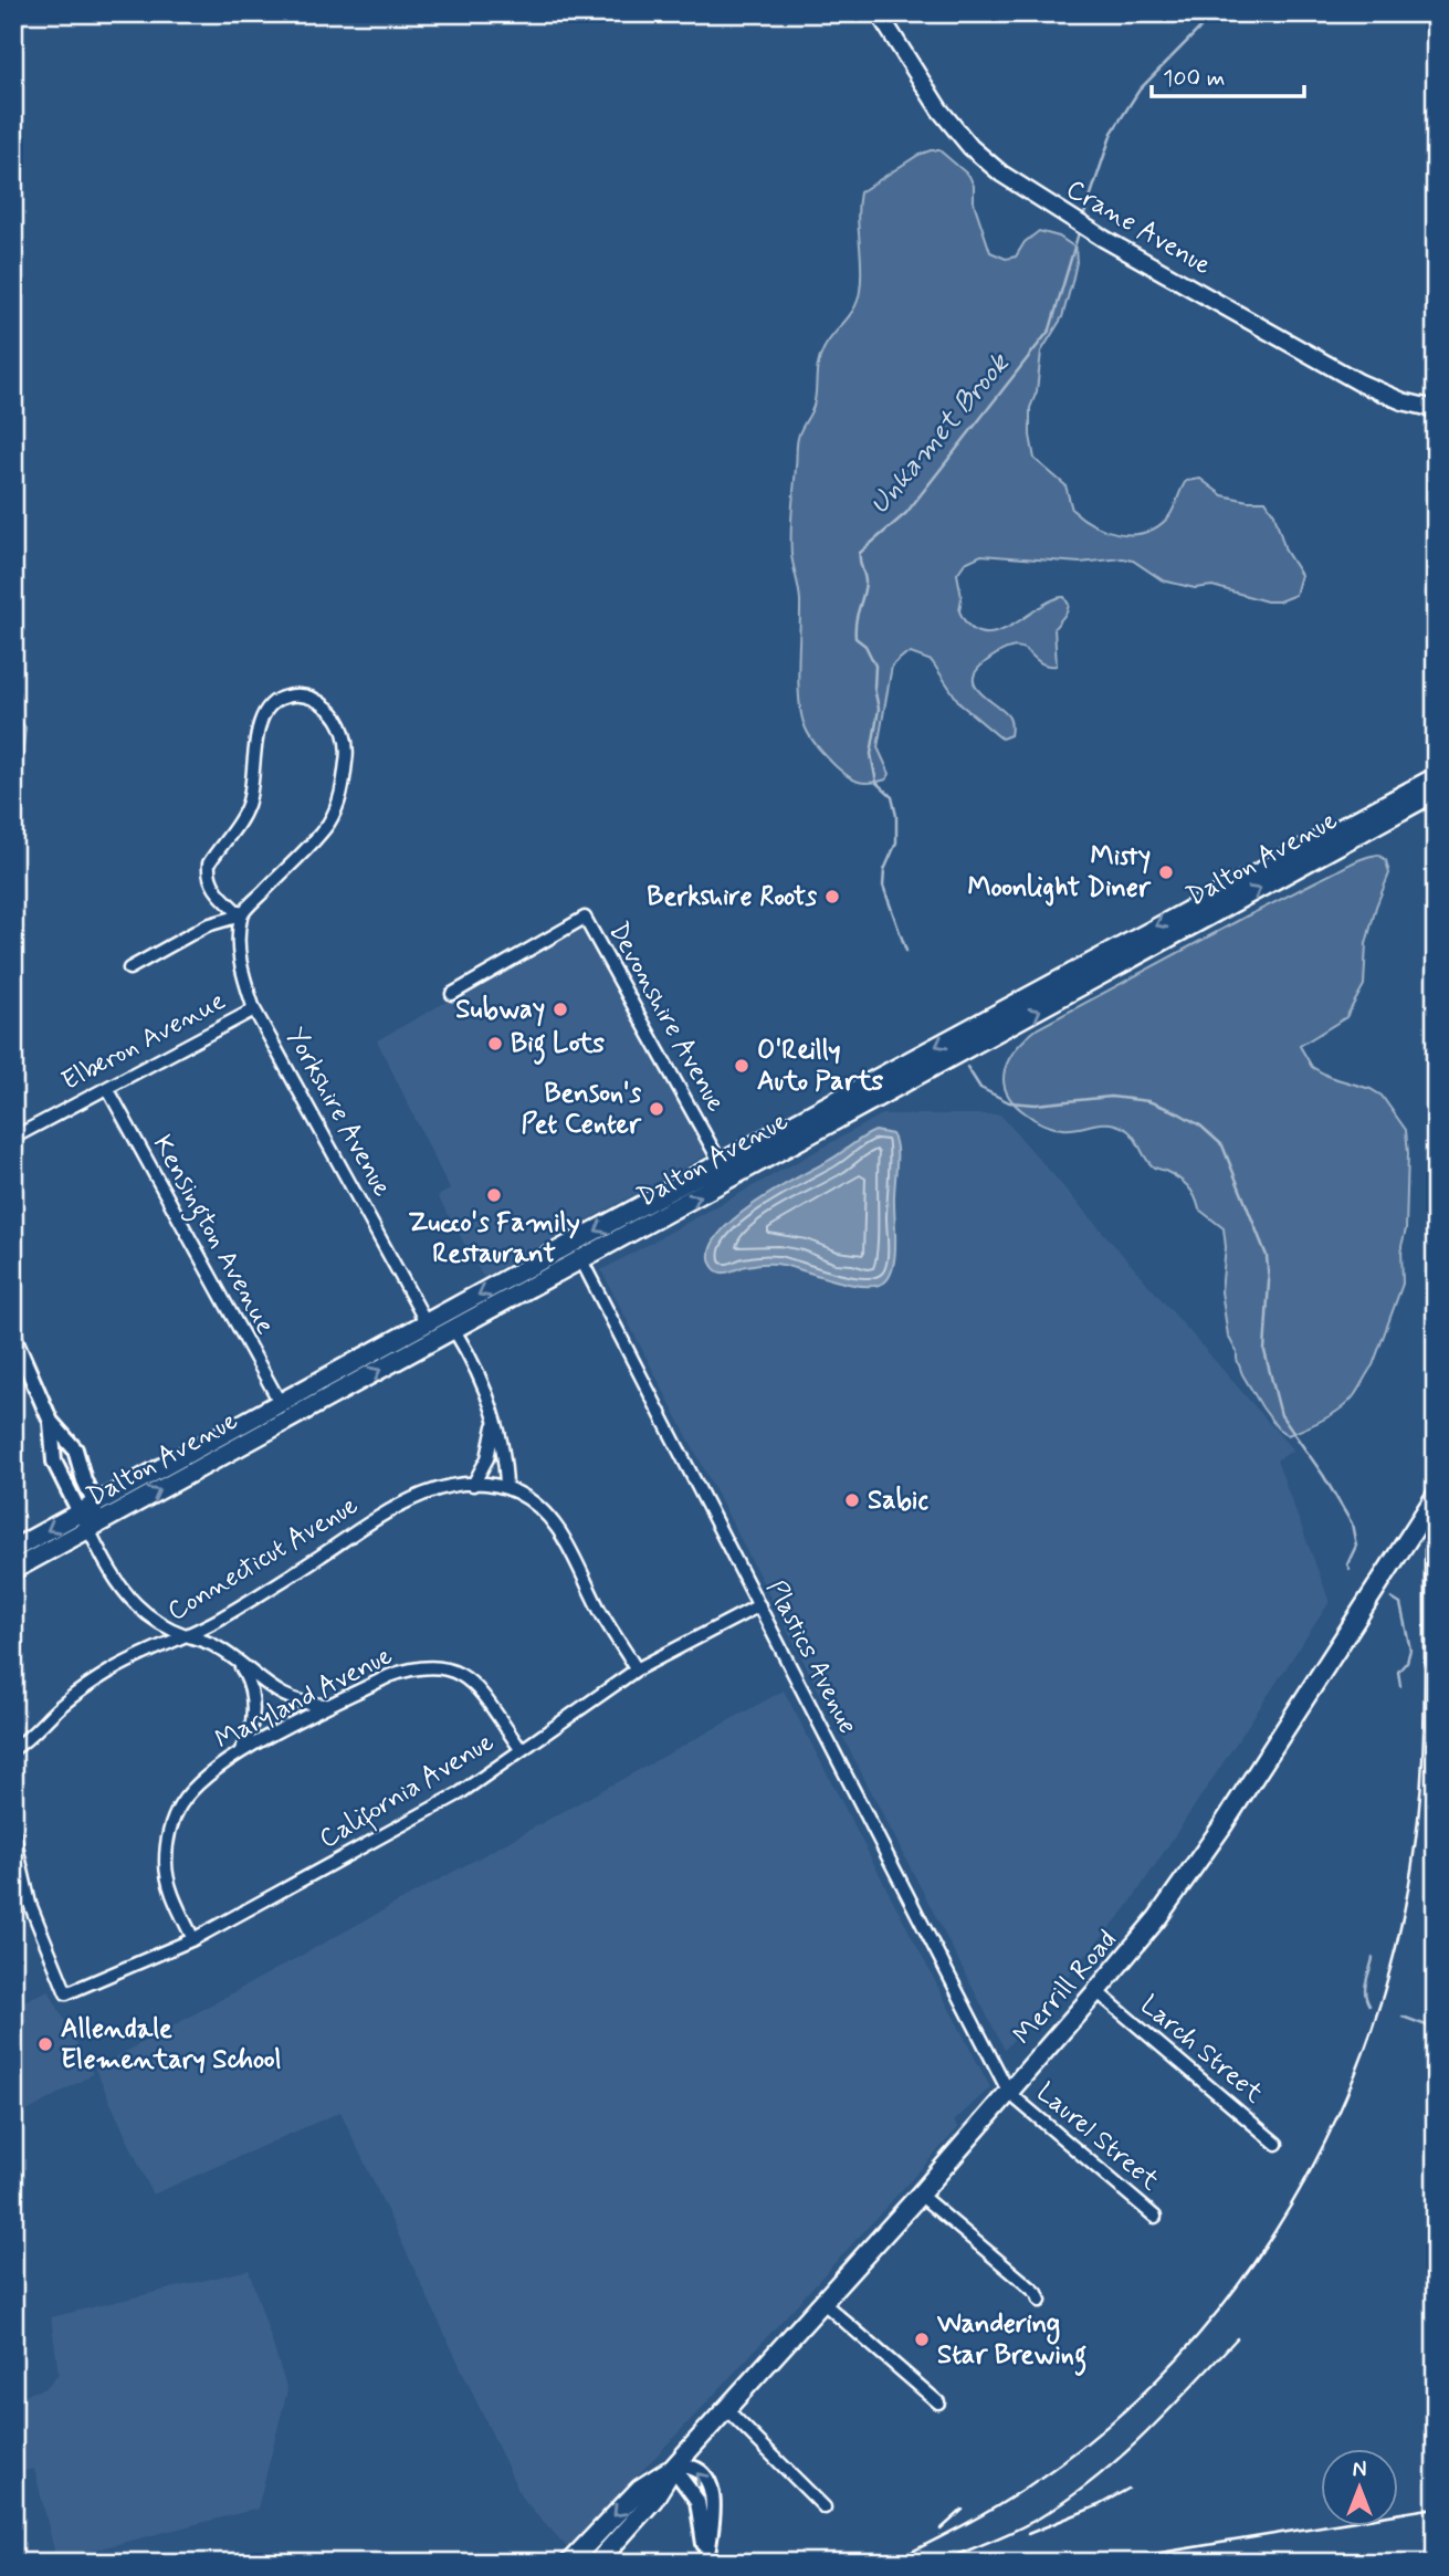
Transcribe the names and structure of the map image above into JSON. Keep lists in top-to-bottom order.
{
  "streets": {
    "main road": ["Crane Avenue", "Dalton Avenue", "Merrill Road"],
    "street": [
      "Devonshire Avenue",
      "Elberon Avenue",
      "Yorkshire Avenue",
      "Kensington Avenue",
      "Connecticut Avenue",
      "Plastics Avenue",
      "Maryland Avenue",
      "California Avenue",
      "Larch Street",
      "Laurel Street"
    ]
  },
  "crossings": [
    ["Dalton Avenue", "Devonshire Avenue"],
    ["Dalton Avenue", "Yorkshire Avenue"],
    ["Dalton Avenue", "Kensington Avenue"],
    ["Dalton Avenue", "Plastics Avenue"],
    ["Elberon Avenue", "Yorkshire Avenue"],
    ["Elberon Avenue", "Kensington Avenue"],
    ["Plastics Avenue", "California Avenue"],
    ["Plastics Avenue", "Merrill Road"],
    ["Plastics Avenue", "Laurel Street"],
    ["Maryland Avenue", "California Avenue"],
    ["Merrill Road", "Larch Street"],
    ["Merrill Road", "Laurel Street"]
  ],
  "water": ["Unkamet Brook"],
  "places": [
    "Misty Moonlight Diner",
    "Berkshire Roots",
    "Subway",
    "Big Lots",
    "O'Reilly Auto Parts",
    "Benson's Pet Center",
    "Zucco's Family Restaurant",
    "Sabic",
    "Allendale Elementary School",
    "Wandering Star Brewing"
  ],
  "scale_bar": "100 m",
  "north": "top"
}
